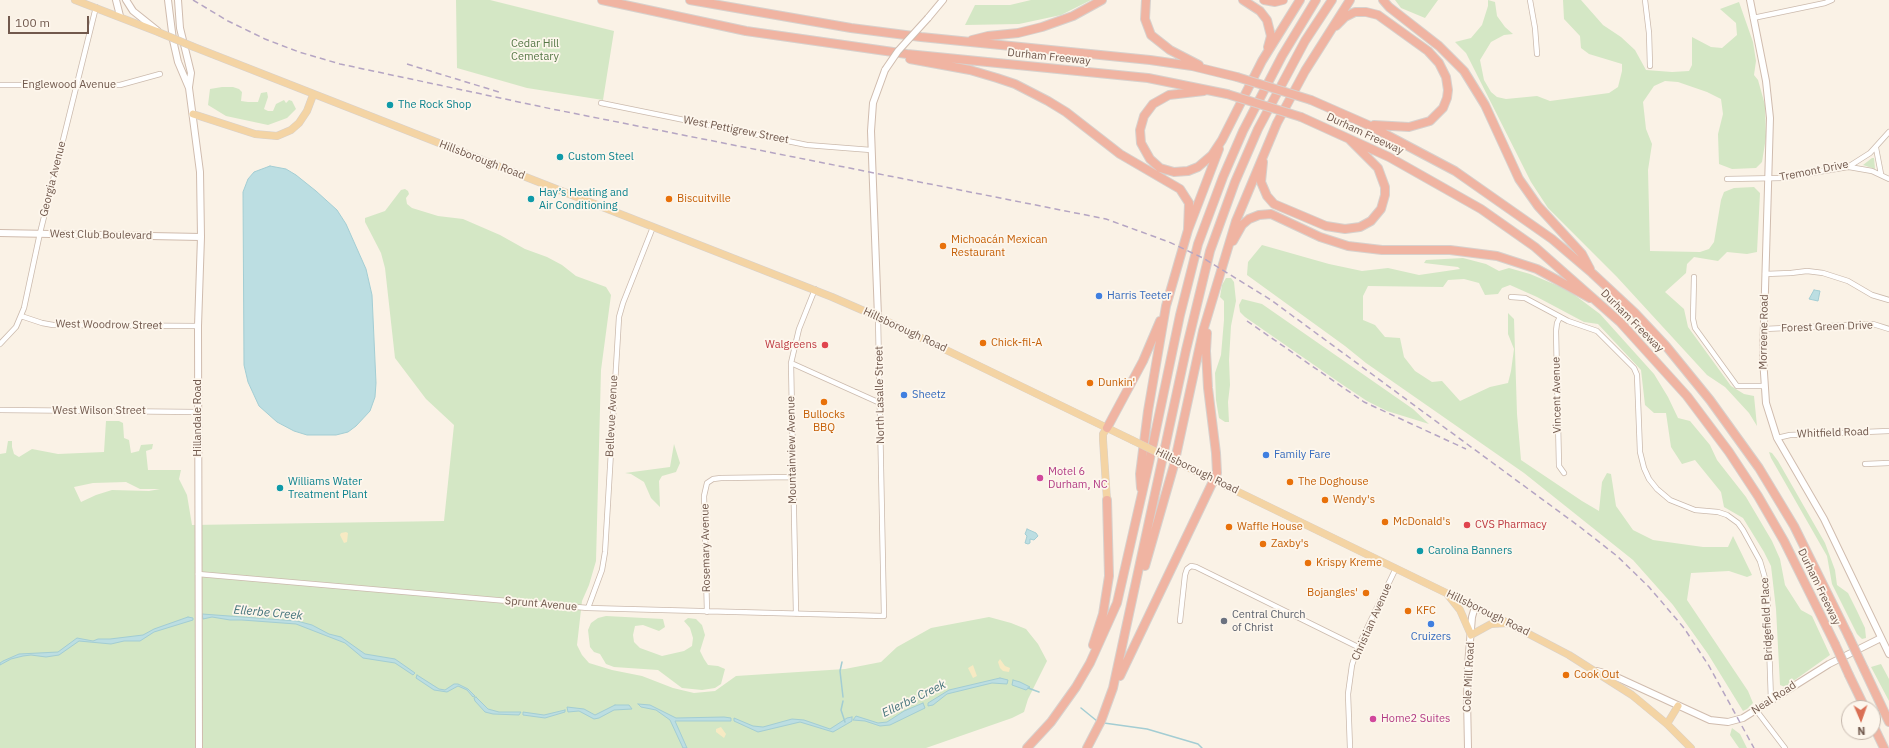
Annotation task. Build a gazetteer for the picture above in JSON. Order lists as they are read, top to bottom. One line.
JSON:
{"streets":{"highway":["Durham Freeway"],"main road":["Hillsborough Road"],"street":["Englewood Avenue","West Pettigrew Street","Tremont Drive","Georgia Avenue","West Club Boulevard","West Woodrow Street","Forest Green Drive","Morreene Road","North Lasalle Street","Vincent Avenue","West Wilson Street","Bellevue Avenue","Hillandale Road","Whitfield Road","Mountainview Avenue","Rosemary Avenue","Sprunt Avenue","Bridgefield Place","Christian Avenue","Cole Mill Road","Neal Road"]},"crossings":[["Englewood Avenue","Georgia Avenue"],["West Pettigrew Street","North Lasalle Street"],["Hillsborough Road","Georgia Avenue"],["Hillsborough Road","North Lasalle Street"],["Hillsborough Road","Bellevue Avenue"],["Hillsborough Road","Mountainview Avenue"],["Hillsborough Road","Christian Avenue"],["Hillsborough Road","Cole Mill Road"],["Hillsborough Road","Neal Road"],["Tremont Drive","Morreene Road"],["Georgia Avenue","West Club Boulevard"],["Georgia Avenue","West Woodrow Street"],["West Club Boulevard","Hillandale Road"],["West Woodrow Street","Hillandale Road"],["Forest Green Drive","Morreene Road"],["Morreene Road","Whitfield Road"],["Morreene Road","Neal Road"],["North Lasalle Street","Sprunt Avenue"],["Vincent Avenue","Bridgefield Place"],["West Wilson Street","Hillandale Road"],["Bellevue Avenue","Sprunt Avenue"],["Hillandale Road","Sprunt Avenue"],["Mountainview Avenue","Rosemary Avenue"],["Mountainview Avenue","Sprunt Avenue"],["Rosemary Avenue","Sprunt Avenue"],["Bridgefield Place","Neal Road"]],"water":["Ellerbe Creek"],"parks":["Cedar Hill Cemetary"],"places":["The Rock Shop","Custom Steel","Hay’s Heating and Air Conditioning","Biscuitville","Michoacán Mexican Restaurant","Harris Teeter","Chick-fil-A","Walgreens","Dunkin'","Sheetz","Bullocks BBQ","Family Fare","Motel 6 Durham, NC","The Doghouse","Williams Water Treatment Plant","Wendy's","McDonald's","CVS Pharmacy","Waffle House","Zaxby's","Carolina Banners","Krispy Kreme","Bojangles'","KFC","Central Church of Christ","Cruizers","Cook Out","Home2 Suites"],"scale_bar":"100 m","north":"bottom"}
